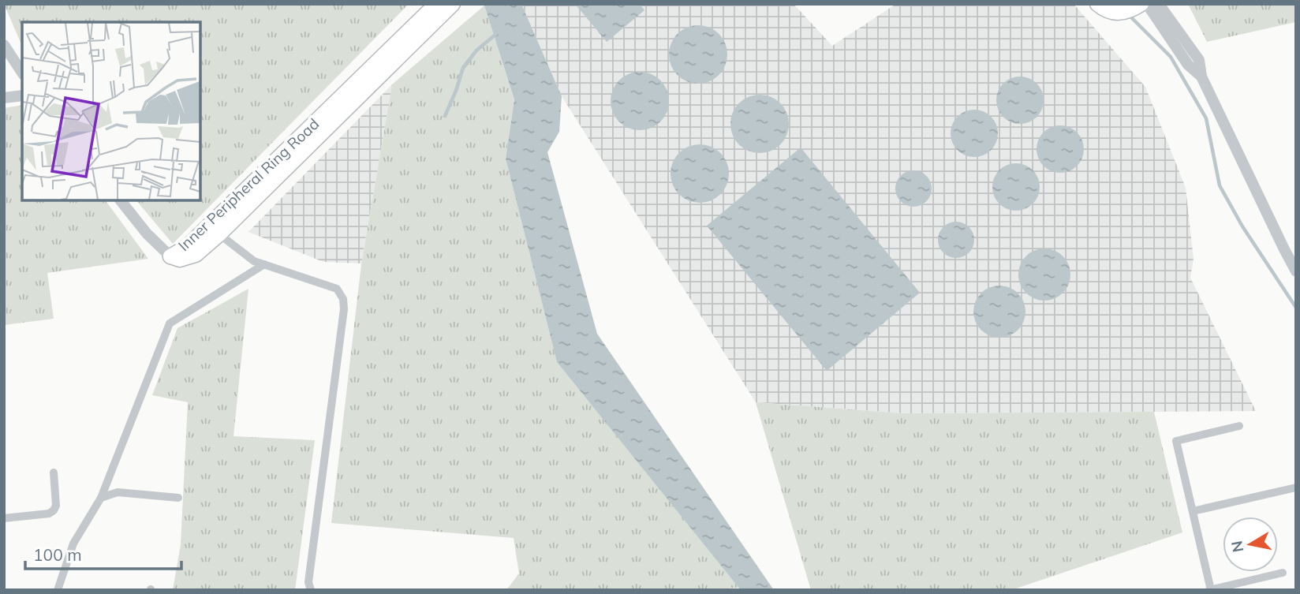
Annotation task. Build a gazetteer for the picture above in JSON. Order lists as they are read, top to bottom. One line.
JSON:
{"streets":{"main road":["Inner Peripheral Ring Road"]},"scale_bar":"100 m","north":"left"}
